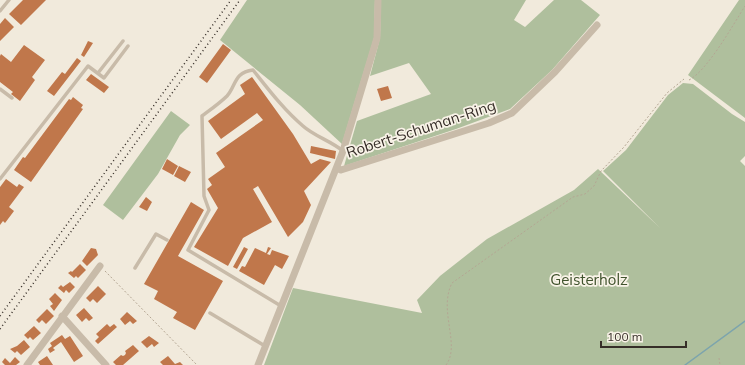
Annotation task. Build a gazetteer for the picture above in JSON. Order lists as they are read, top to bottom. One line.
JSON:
{"streets":{"street":["Robert-Schuman-Ring"]},"parks":["Geisterholz"],"scale_bar":"100 m"}
